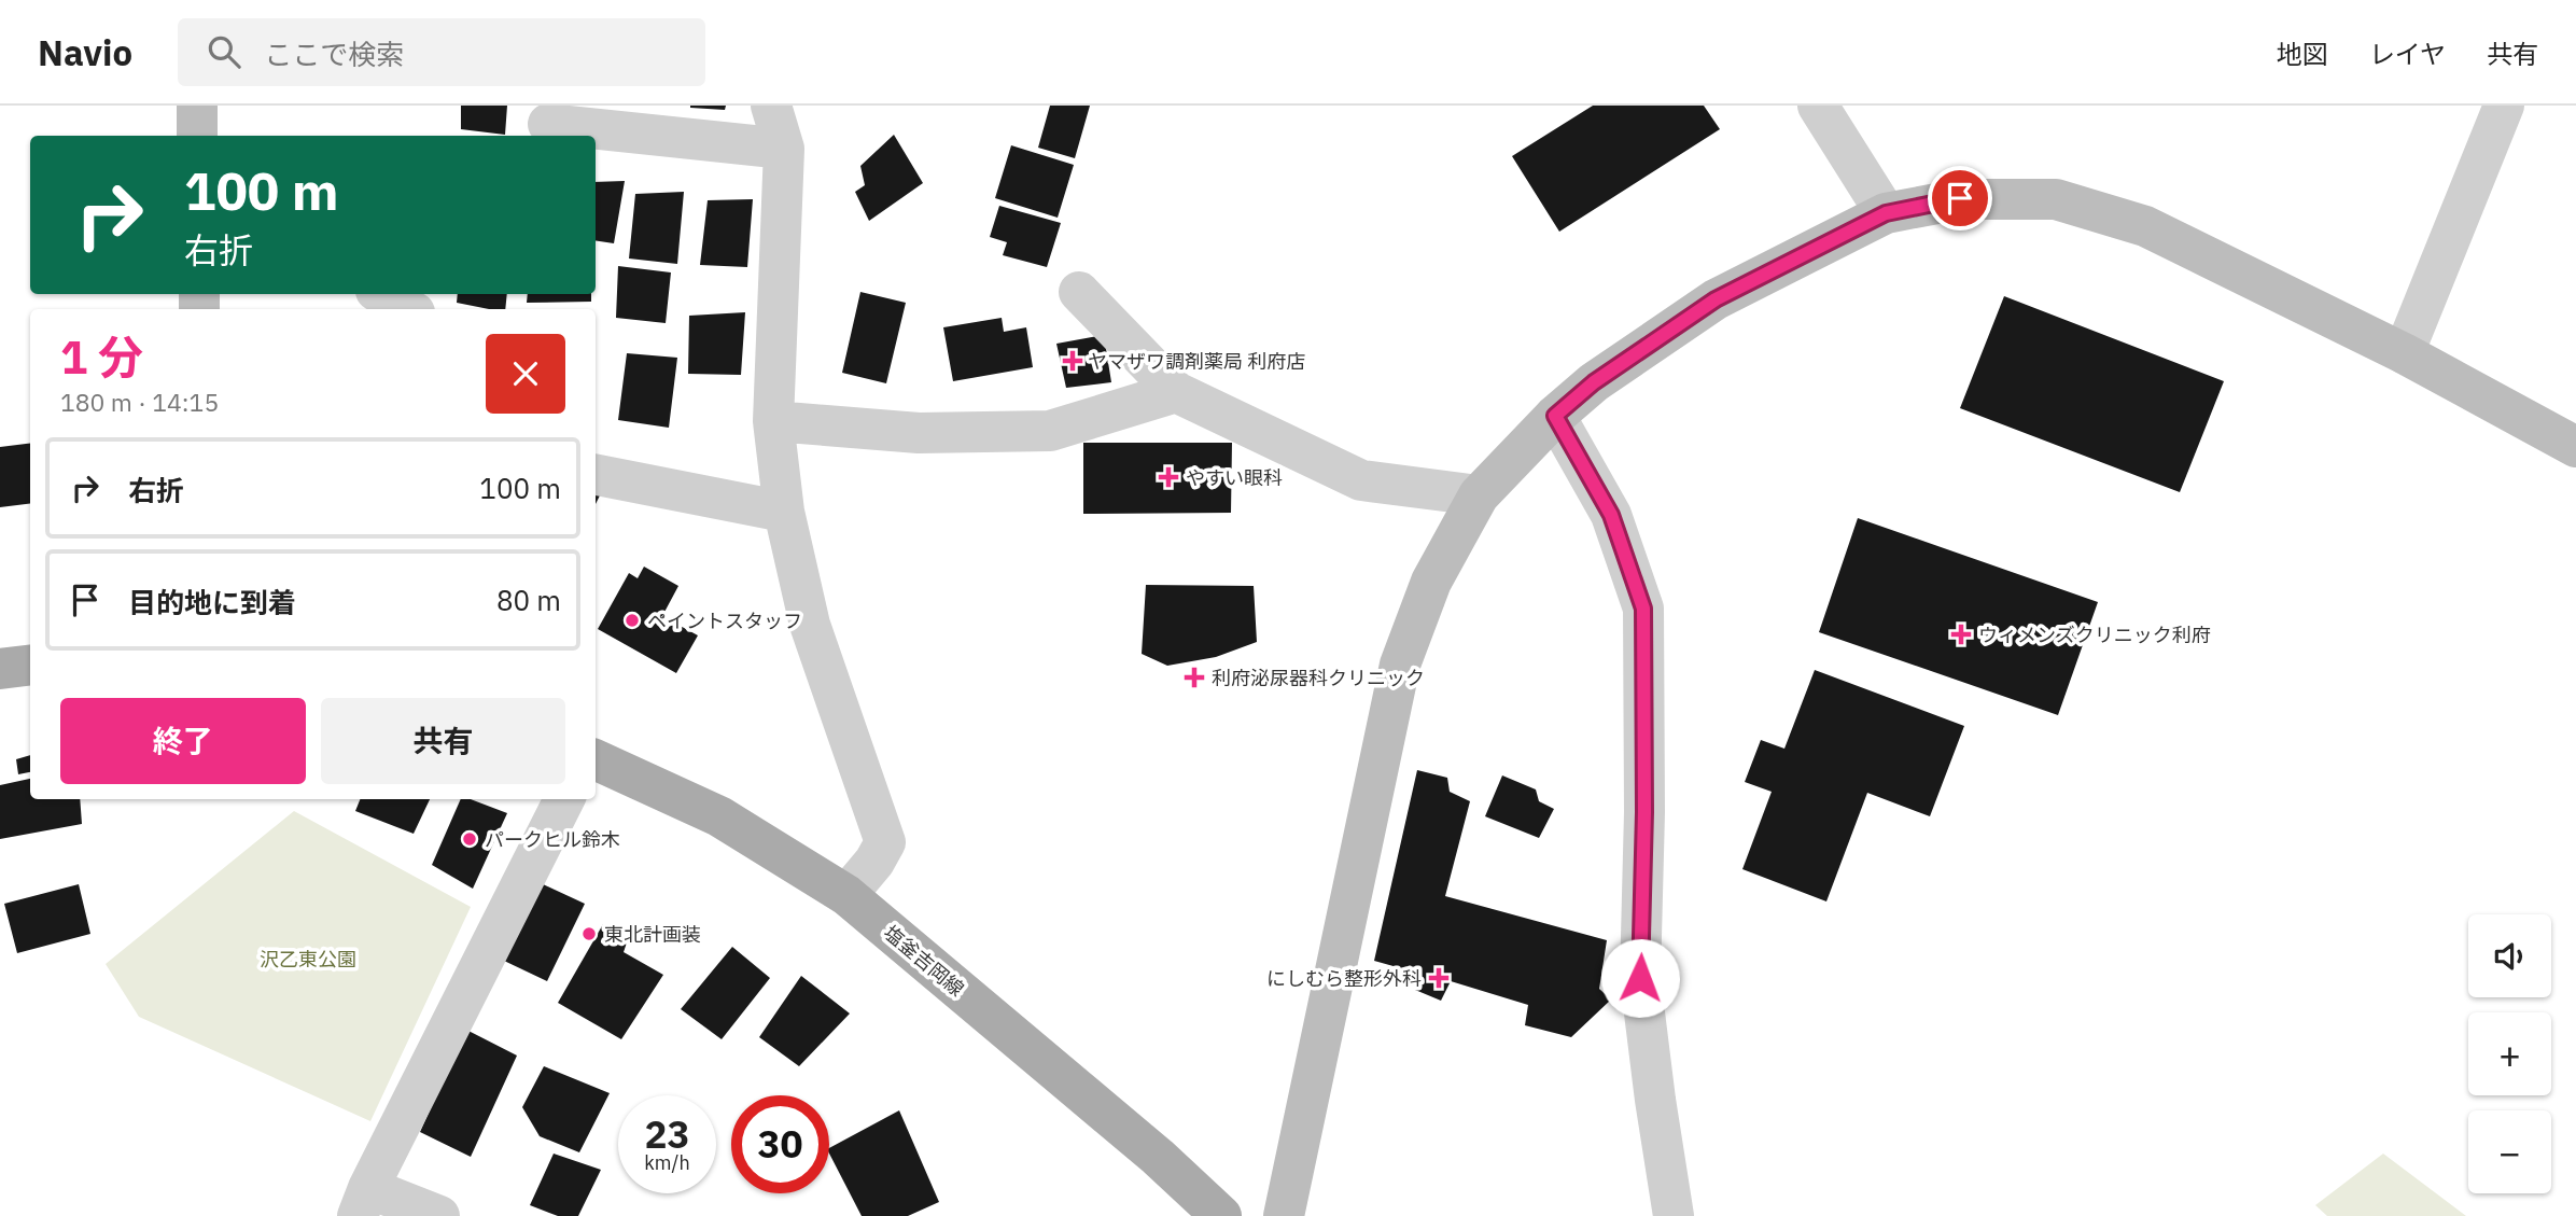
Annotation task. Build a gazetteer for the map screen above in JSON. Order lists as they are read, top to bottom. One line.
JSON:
{"streets":{"main road":["塩釜吉岡線"]},"parks":["沢乙東公園"],"places":{"health":["ヤマザワ調剤薬局 利府店","やすい眼科","ウィメンズクリニック利府","利府泌尿器科クリニック","にしむら整形外科"],"other":["ペイントスタッフ","パークヒル鈴木","東北計画装"]},"page":{"header":"Navio","search":"ここで検索","nav":["地図","レイヤ","共有"],"turn":["100 m","右折"],"heading":["1 分","180 m · 14:15"],"list":[{"name":"右折","value":"100 m"},{"name":"目的地に到着","value":"80 m"}],"buttons":["終了","共有"],"map_buttons":["+","−"],"speed":"23 km/h","limit":"30"}}
